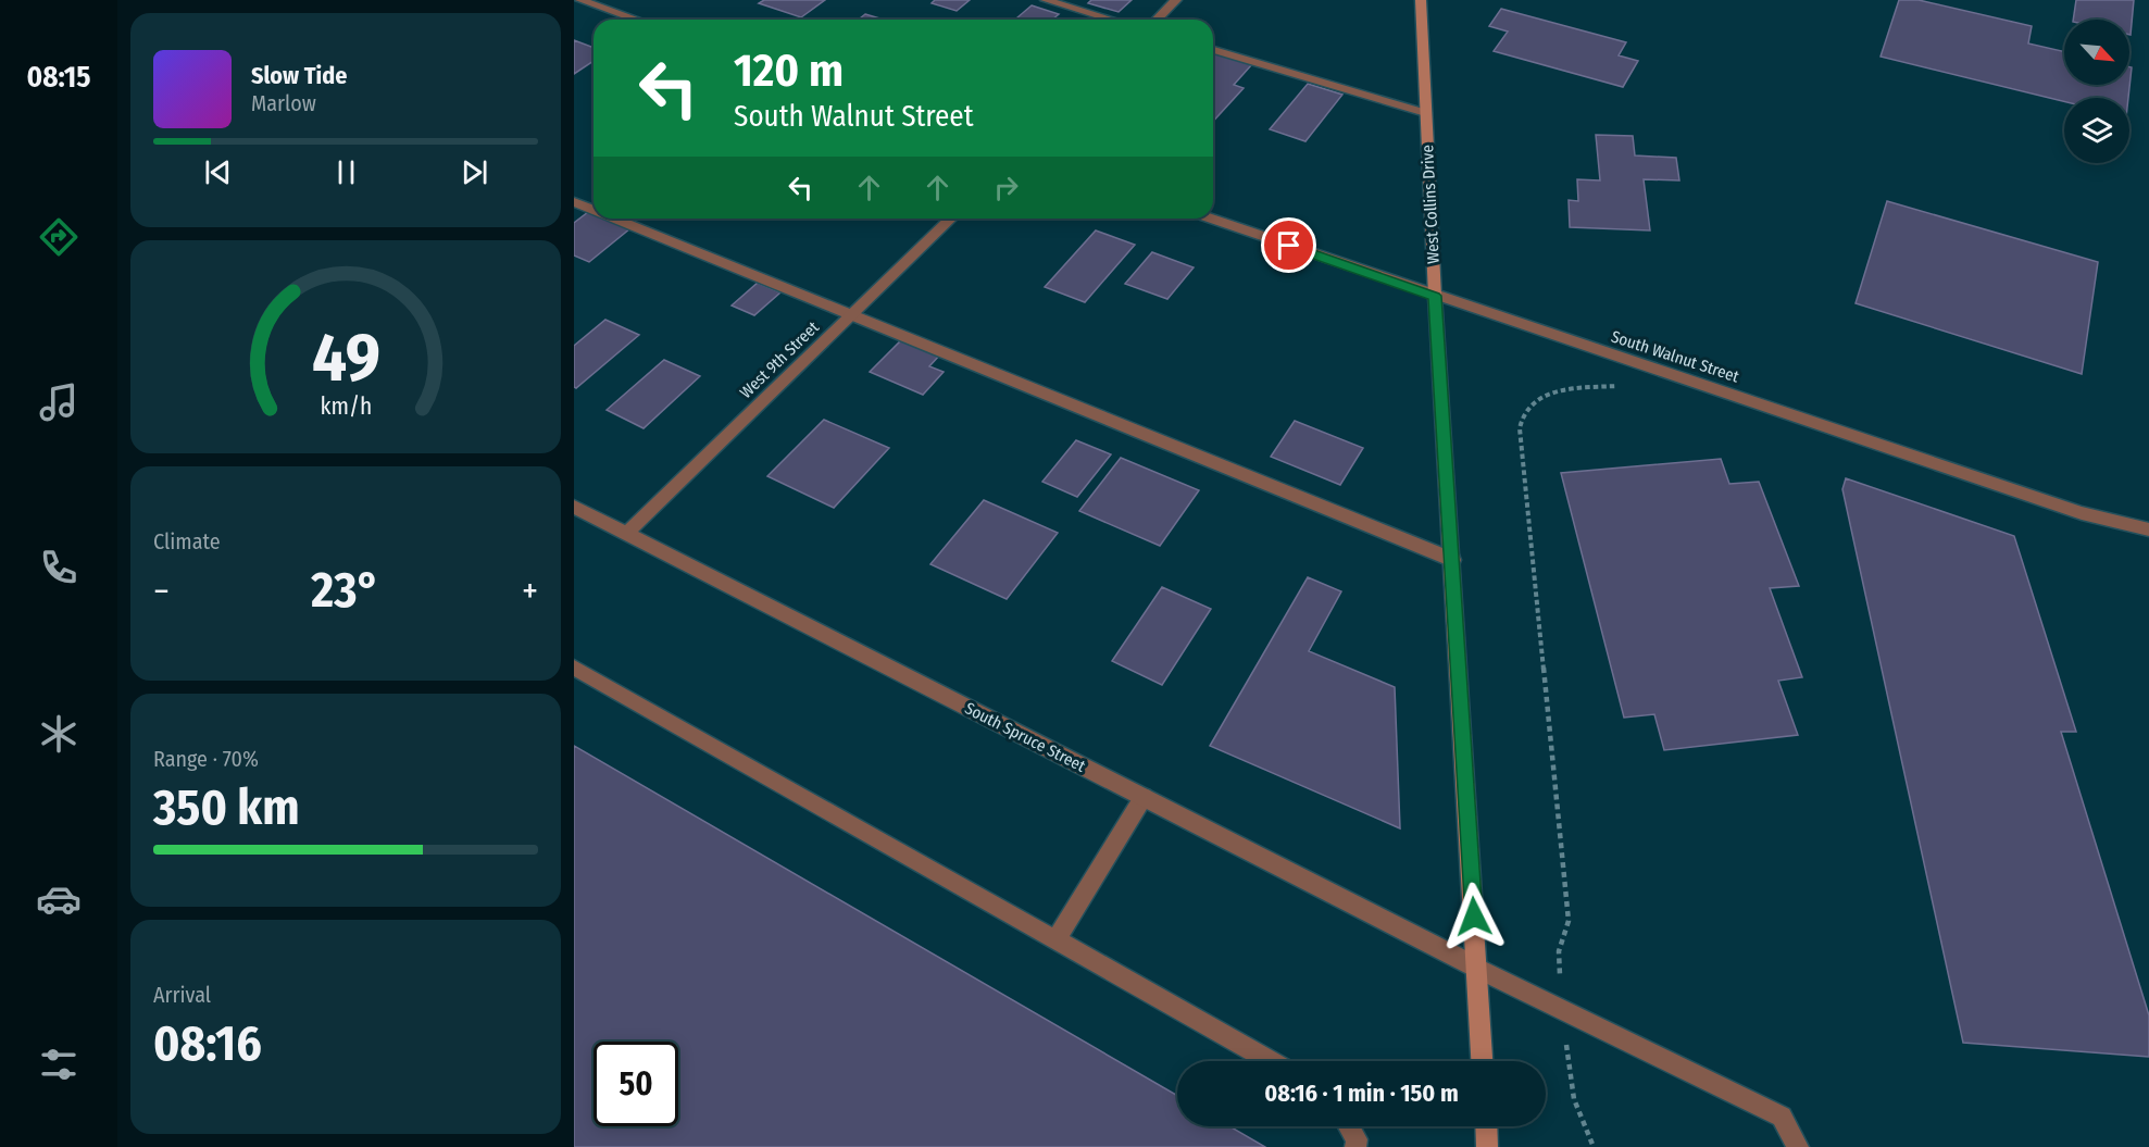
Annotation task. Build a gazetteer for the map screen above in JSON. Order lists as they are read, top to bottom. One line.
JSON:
{"streets":{"main road":["West Collins Drive"],"street":["South Walnut Street","West 9th Street","South Spruce Street"]},"crossings":[["West Collins Drive","South Walnut Street"],["West Collins Drive","South Spruce Street"],["West 9th Street","South Spruce Street"]],"north":"bottom right","page":{"tabs":"08:15","turn":["120 m","South Walnut Street"],"song":["Slow Tide","Marlow"],"tile":["Climate",["Range · 70%","350 km"],["Arrival","08:16"]],"heat":["−","23°","+"],"limit":"50","trip":"08:16 · 1 min · 150 m","gauge":["49","km/h"]}}
